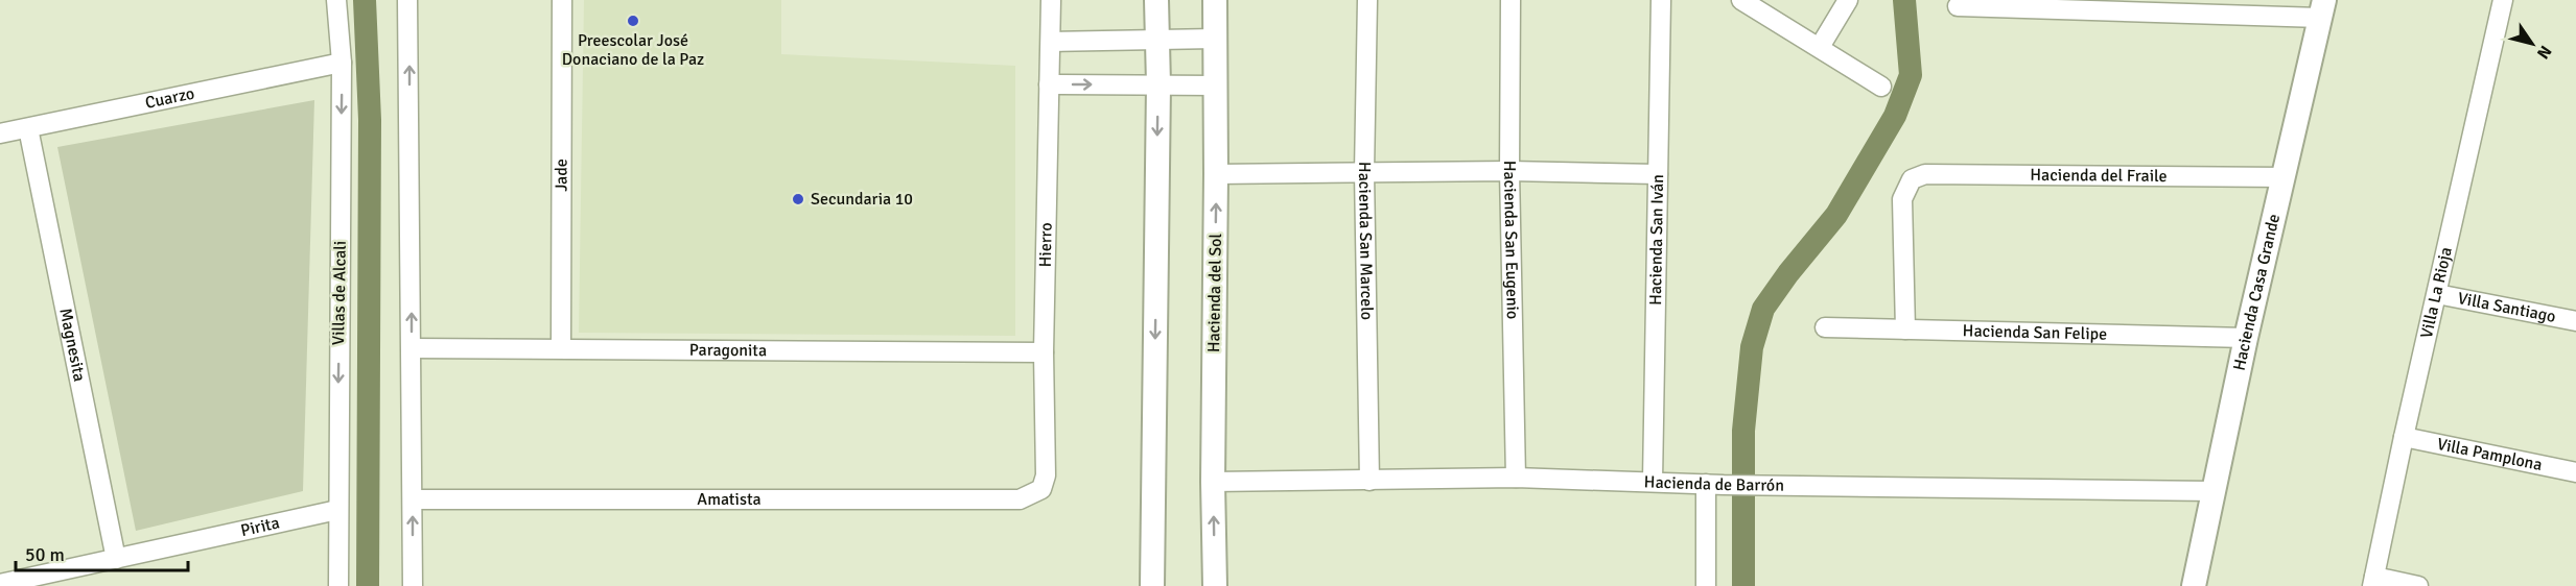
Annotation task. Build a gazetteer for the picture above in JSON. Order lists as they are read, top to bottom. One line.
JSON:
{"streets":{"street":["Cuarzo","Jade","Hacienda del Fraile","Hacienda San Eugenio","Hacienda San Marcelo","Hacienda San Iván","Hierro","Villas de Alcali","Hacienda del Sol","Hacienda Casa Grande","Villa La Rioja","Villa Santiago","Hacienda San Felipe","Magnesita","Paragonita","Villa Pamplona","Hacienda de Barrón","Amatista","Pirita"]},"crossings":[["Cuarzo","Villas de Alcali"],["Cuarzo","Magnesita"],["Jade","Paragonita"],["Hacienda del Fraile","Hacienda Casa Grande"],["Hacienda del Fraile","Hacienda San Felipe"],["Hacienda San Eugenio","Hacienda de Barrón"],["Hacienda San Marcelo","Hacienda de Barrón"],["Hacienda San Iván","Hacienda de Barrón"],["Hierro","Paragonita"],["Hierro","Amatista"],["Villas de Alcali","Pirita"],["Hacienda del Sol","Hacienda de Barrón"],["Hacienda Casa Grande","Hacienda San Felipe"],["Hacienda Casa Grande","Hacienda de Barrón"],["Villa La Rioja","Villa Santiago"],["Villa La Rioja","Villa Pamplona"],["Magnesita","Pirita"]],"places":["Preescolar José Donaciano de la Paz","Secundaria 10"],"scale_bar":"50 m","north":"bottom right"}
